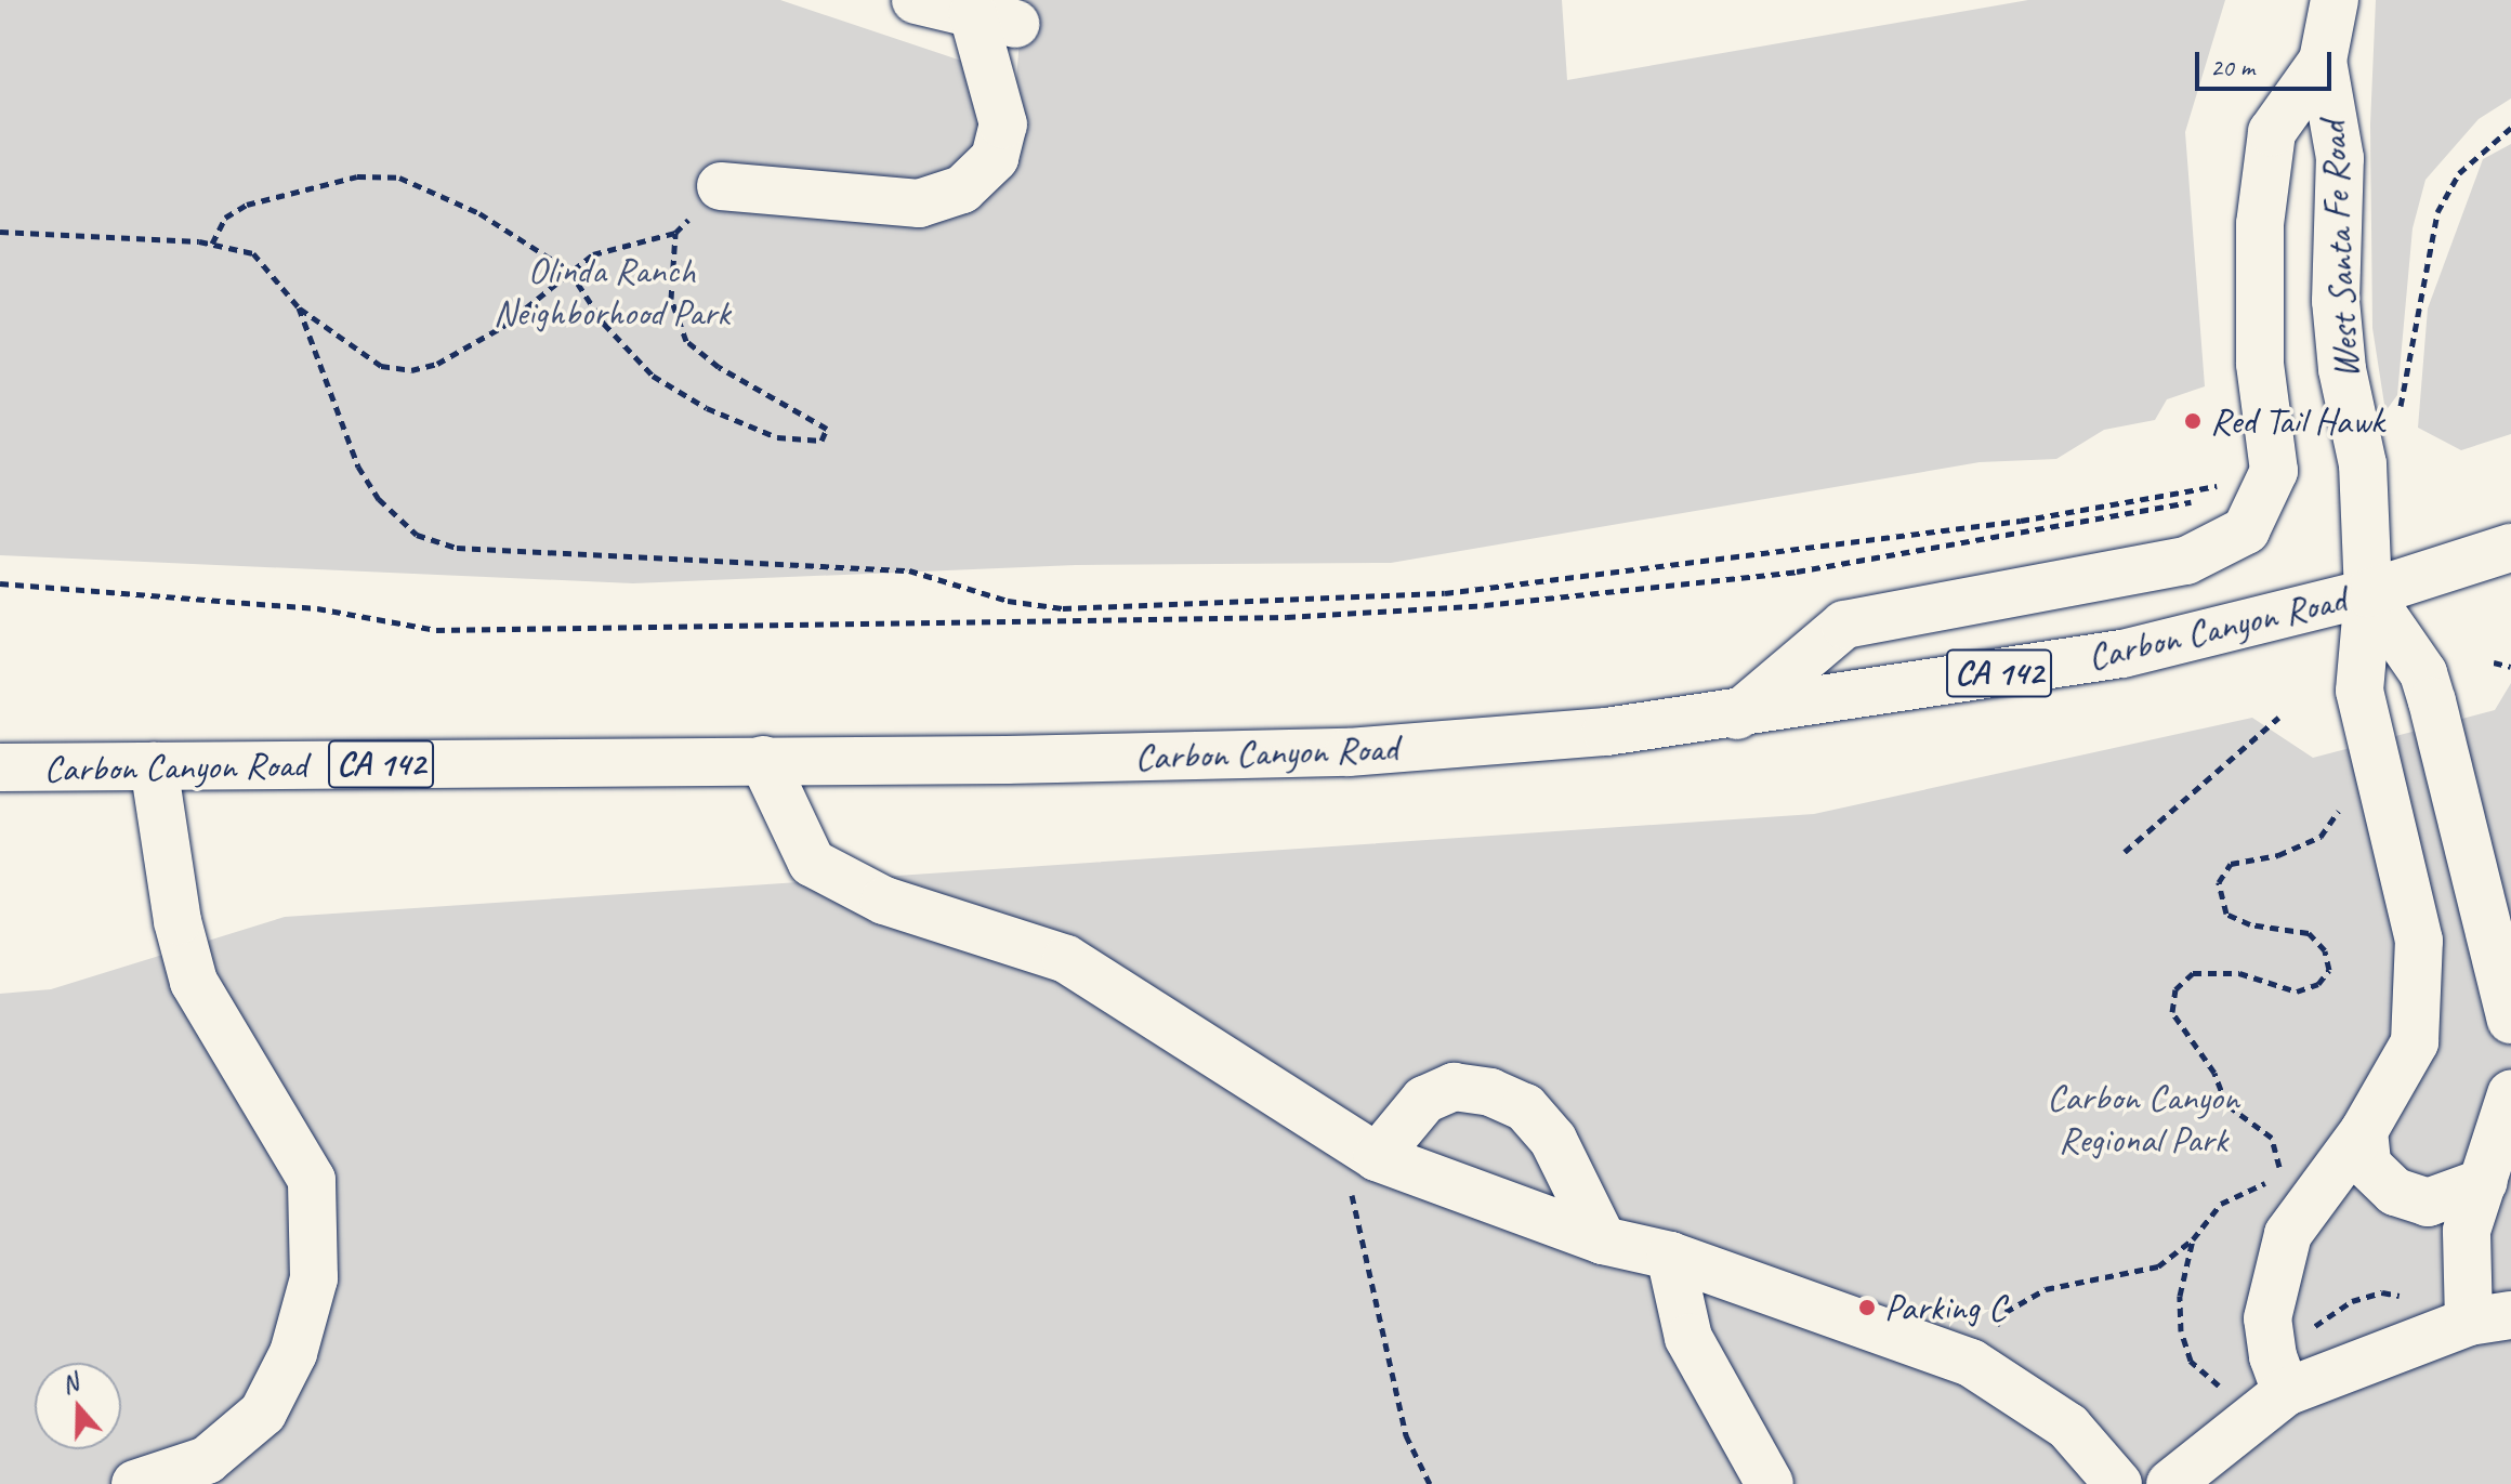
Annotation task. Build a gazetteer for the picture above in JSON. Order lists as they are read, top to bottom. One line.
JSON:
{"streets":{"main road":["West Santa Fe Road","Carbon Canyon Road","CA 142"]},"crossings":[["West Santa Fe Road","Carbon Canyon Road"]],"parks":["Olinda Ranch Neighborhood Park","Carbon Canyon Regional Park"],"places":["Red Tail Hawk","Parking C"],"scale_bar":"20 m","north":"top"}
